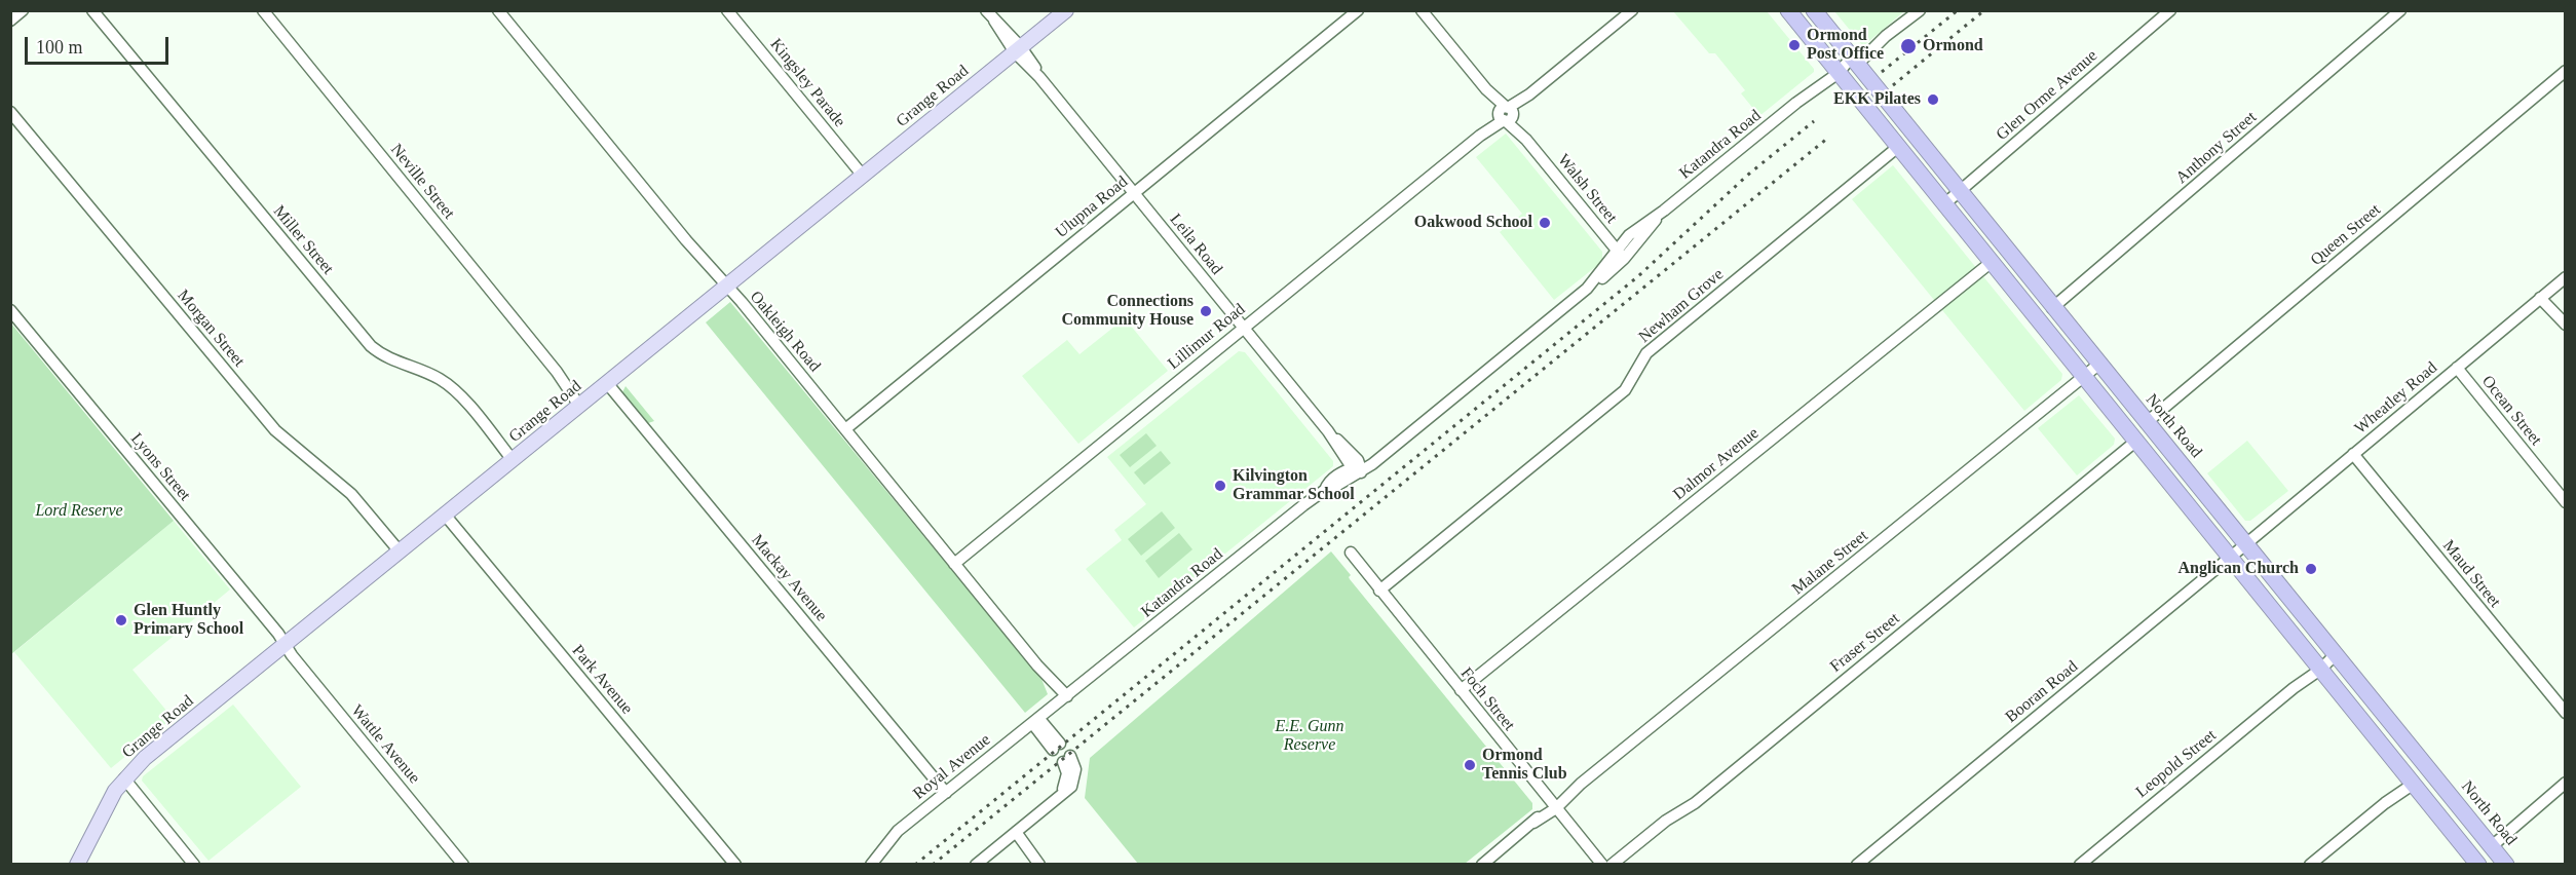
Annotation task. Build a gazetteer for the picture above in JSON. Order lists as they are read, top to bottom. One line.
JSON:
{"streets":{"highway":["North Road"],"main road":["Grange Road"],"street":["Kingsley Parade","Glen Orme Avenue","Katandra Road","Anthony Street","Neville Street","Walsh Street","Ulupna Road","Queen Street","Miller Street","Leila Road","Newham Grove","Morgan Street","Oakleigh Road","Lillimur Road","Wheatley Road","Ocean Street","Dalmor Avenue","Lyons Street","Malane Street","Maud Street","Mackay Avenue","Fraser Street","Park Avenue","Booran Road","Foch Street","Wattle Avenue","Leopold Street","Royal Avenue"]},"crossings":[["Kingsley Parade","Grange Road"],["Glen Orme Avenue","North Road"],["Grange Road","Neville Street"],["Grange Road","Miller Street"],["Grange Road","Leila Road"],["Grange Road","Morgan Street"],["Grange Road","Oakleigh Road"],["Grange Road","Lyons Street"],["Grange Road","Mackay Avenue"],["Grange Road","Park Avenue"],["Grange Road","Wattle Avenue"],["Katandra Road","Walsh Street"],["Katandra Road","Leila Road"],["Katandra Road","Oakleigh Road"],["Katandra Road","North Road"],["Katandra Road","Royal Avenue"],["Anthony Street","North Road"],["Walsh Street","Lillimur Road"],["Ulupna Road","Leila Road"],["Ulupna Road","Oakleigh Road"],["Queen Street","North Road"],["Leila Road","Lillimur Road"],["Newham Grove","Foch Street"],["Oakleigh Road","Lillimur Road"],["Oakleigh Road","Royal Avenue"],["Wheatley Road","Ocean Street"],["Wheatley Road","North Road"],["Wheatley Road","Maud Street"],["Wheatley Road","Booran Road"],["North Road","Malane Street"],["North Road","Booran Road"],["North Road","Leopold Street"],["Dalmor Avenue","Foch Street"],["Lyons Street","Wattle Avenue"],["Malane Street","Foch Street"],["Mackay Avenue","Royal Avenue"]],"parks":["Lord Reserve","E.E. Gunn Reserve"],"places":["Ormond Post Office","Ormond","EKK Pilates","Oakwood School","Connections Community House","Kilvington Grammar School","Anglican Church","Glen Huntly Primary School","Ormond Tennis Club"],"scale_bar":"100 m"}
